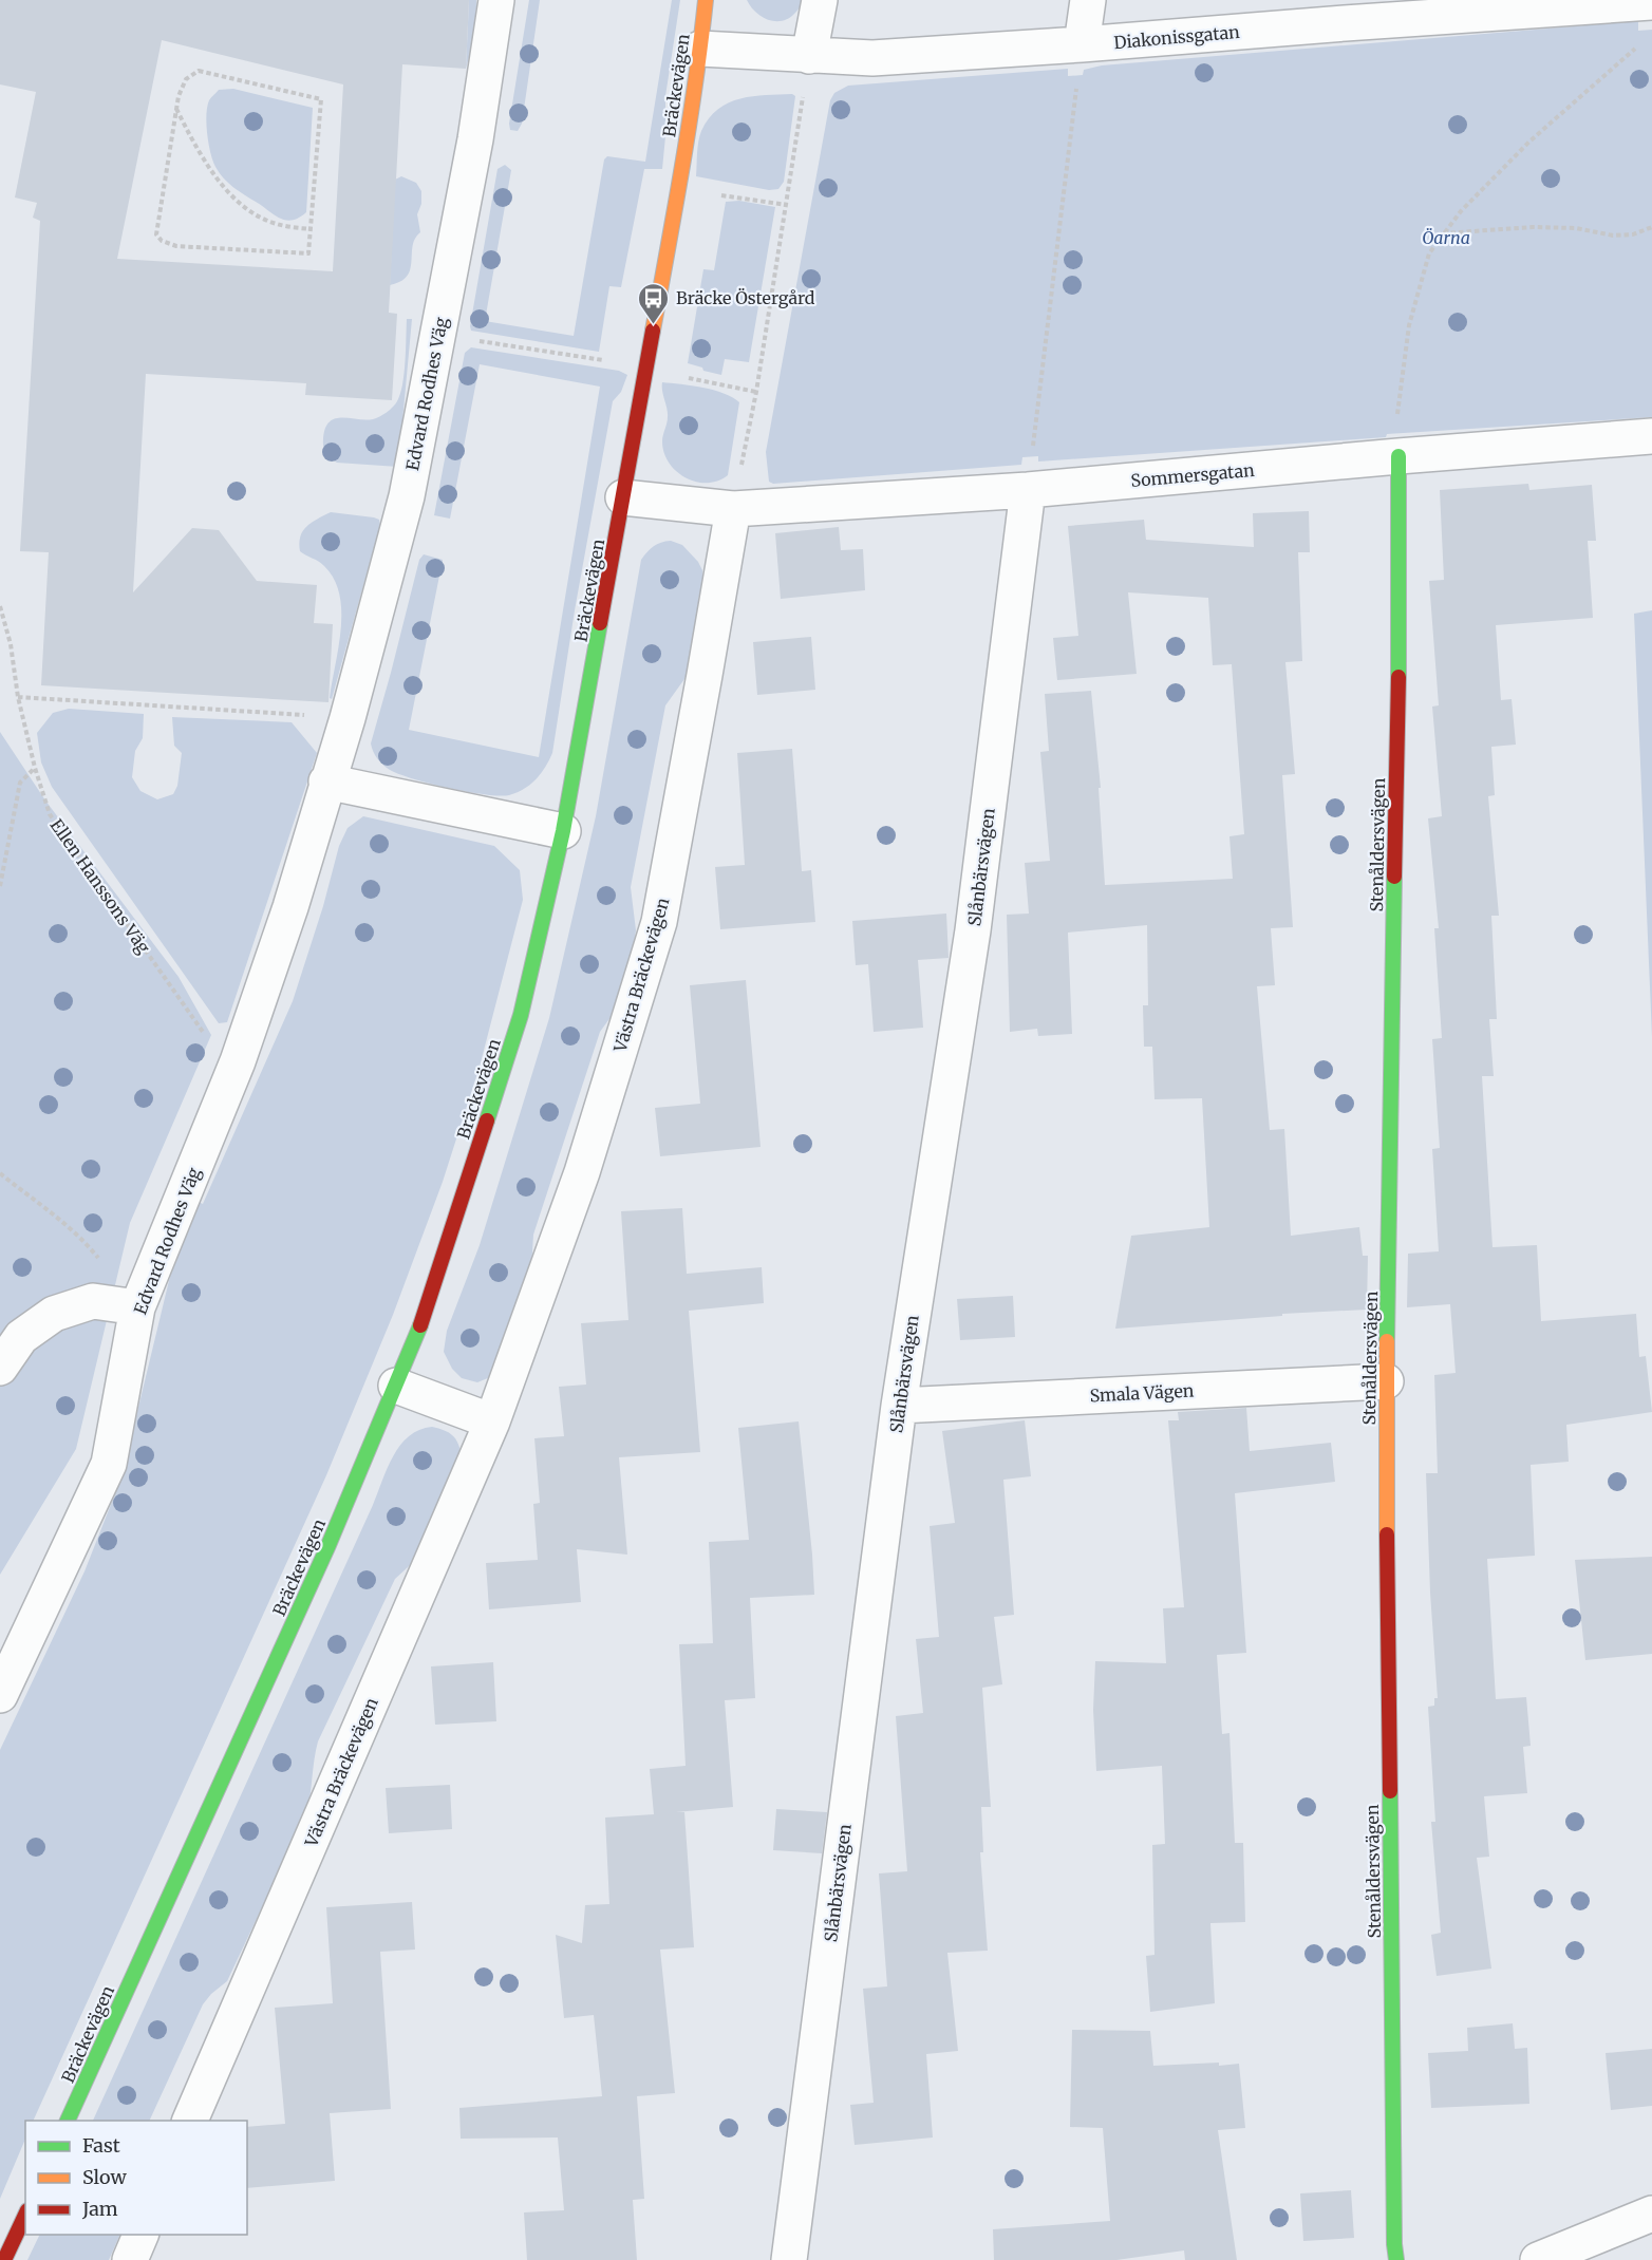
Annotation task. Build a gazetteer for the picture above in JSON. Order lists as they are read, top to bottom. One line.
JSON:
{"streets":{"street":["Diakonissgatan","Bräckevägen","Edvard Rodhes Väg","Sommersgatan","Stenåldersvägen","Slånbärsvägen","Västra Bräckevägen","Smala Vägen"],"path":["Ellen Hanssons Väg"]},"crossings":[["Diakonissgatan","Bräckevägen"],["Edvard Rodhes Väg","Ellen Hanssons Väg"],["Sommersgatan","Stenåldersvägen"],["Sommersgatan","Slånbärsvägen"],["Sommersgatan","Västra Bräckevägen"],["Stenåldersvägen","Smala Vägen"],["Slånbärsvägen","Smala Vägen"]],"parks":["Öarna"],"places":{"bus stop":["Bräcke Östergård"]},"legend":["Fast","Slow","Jam"]}
